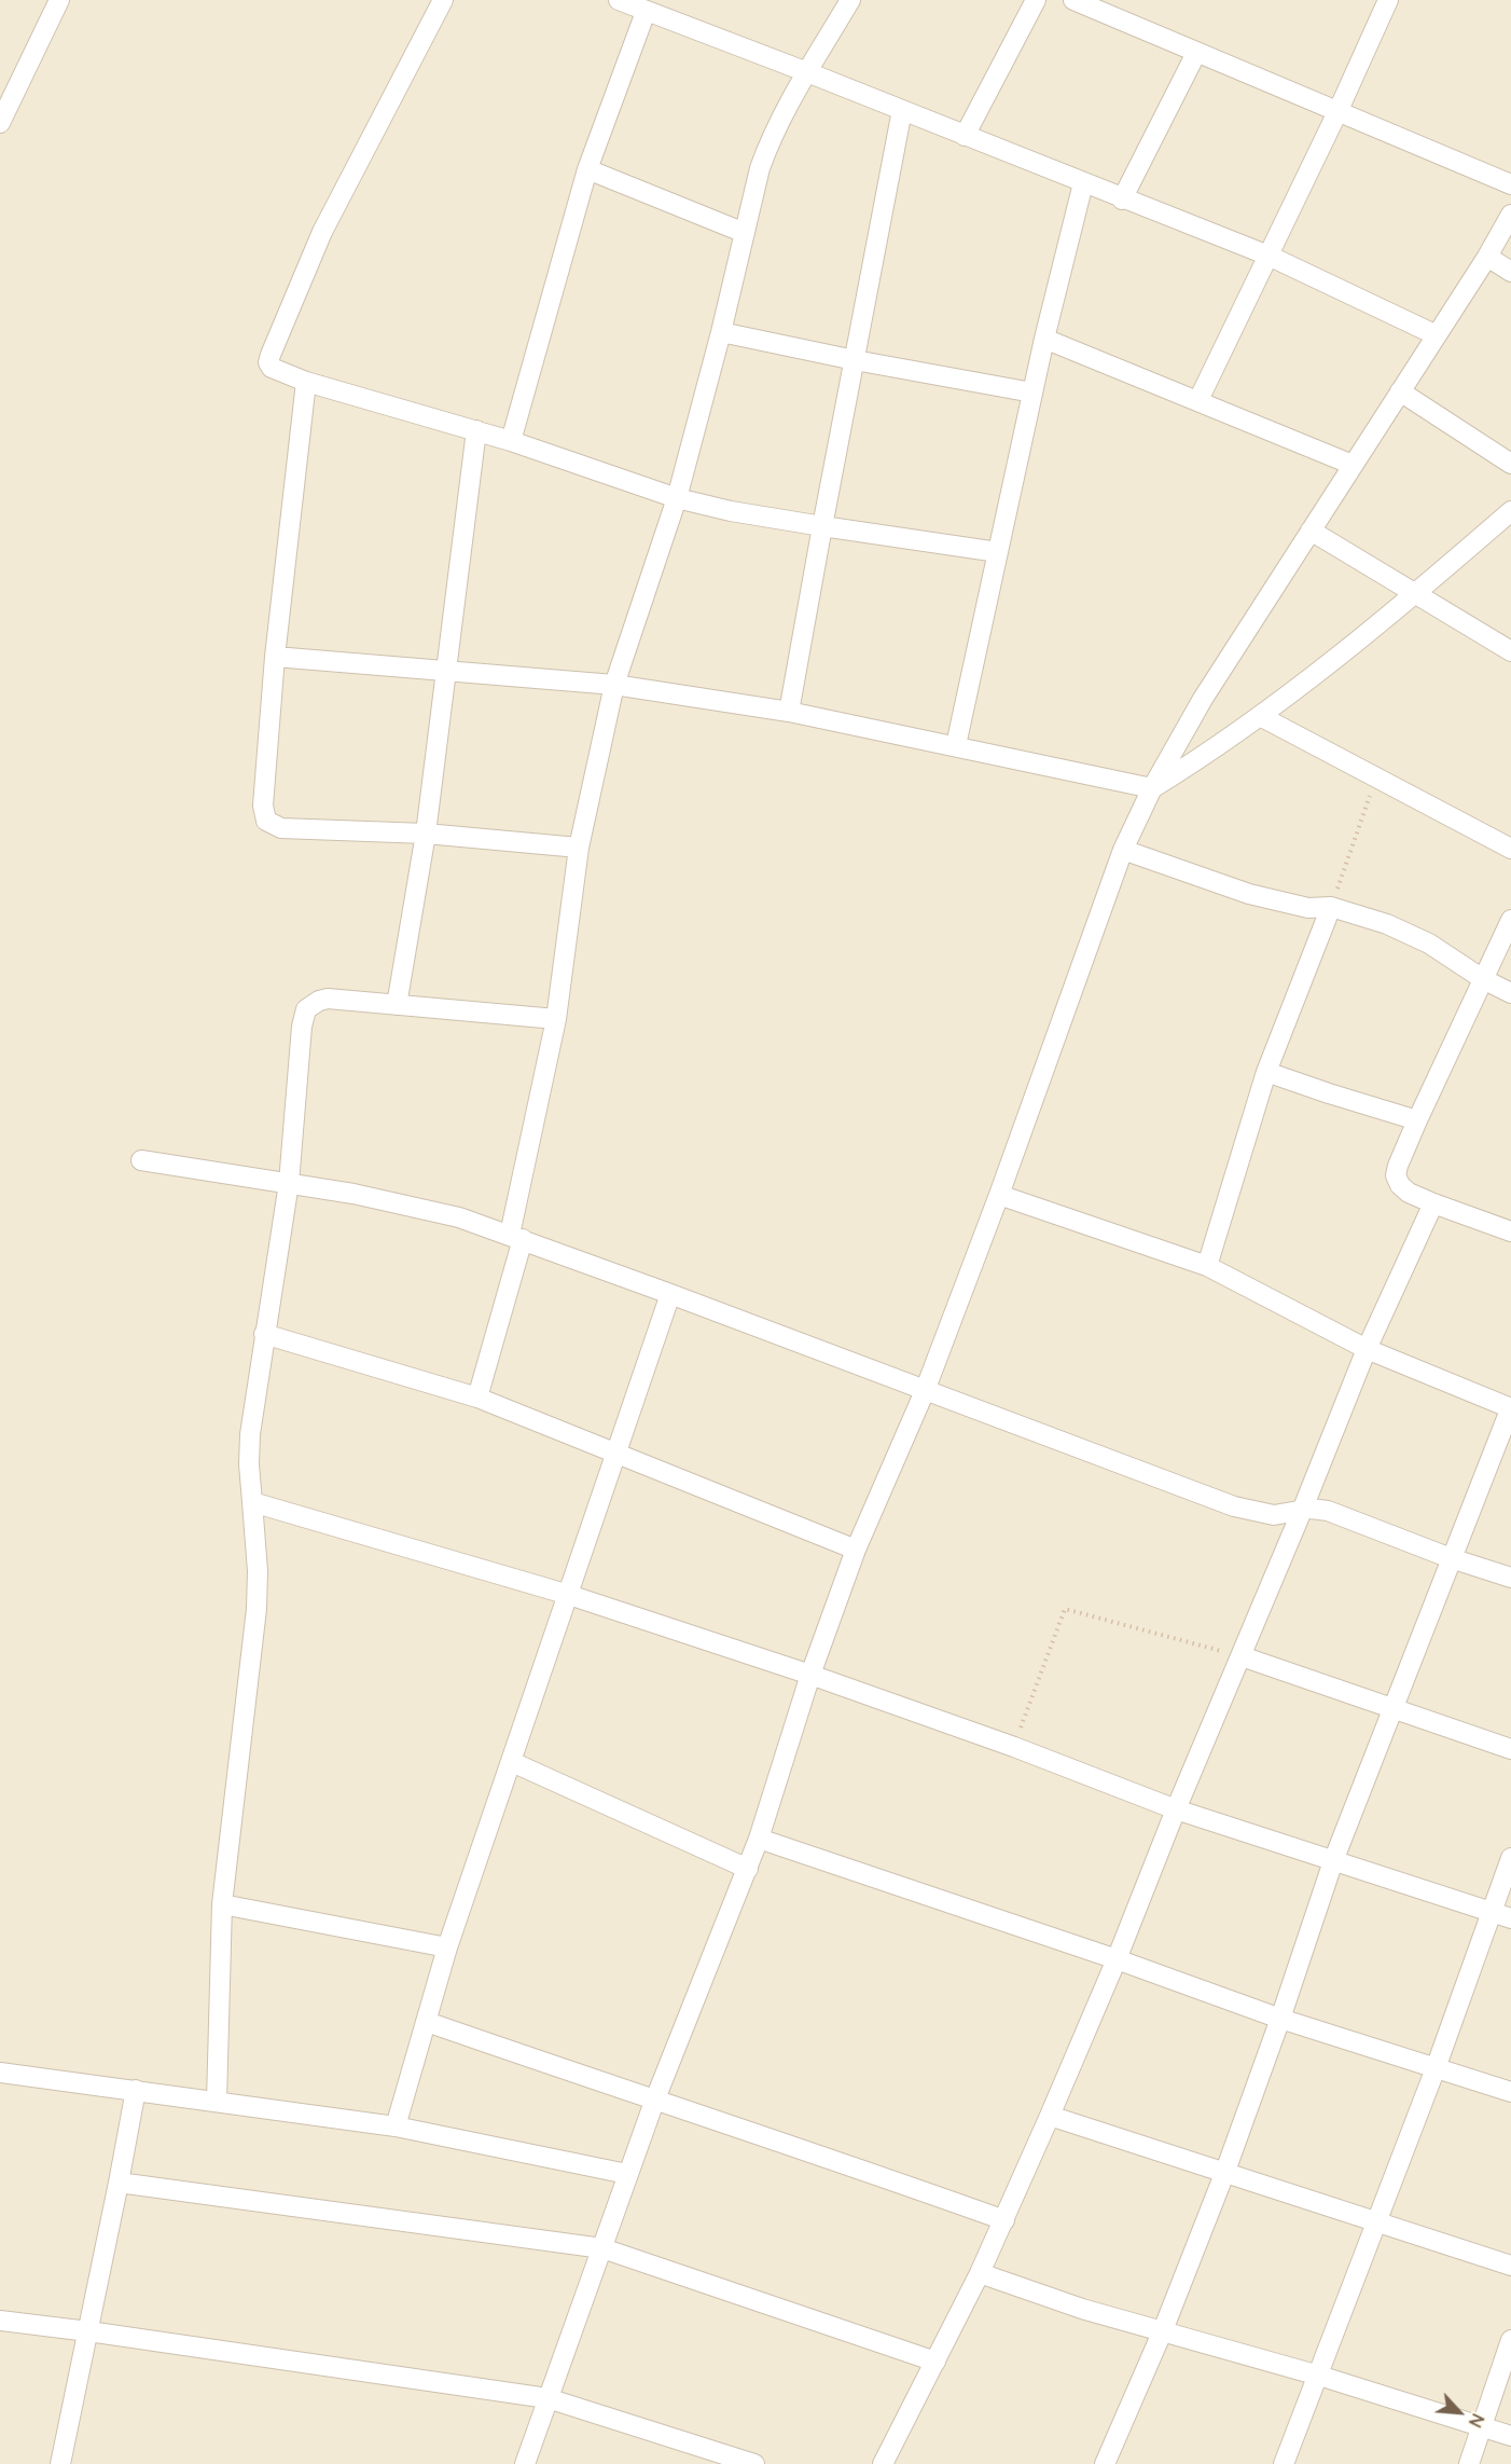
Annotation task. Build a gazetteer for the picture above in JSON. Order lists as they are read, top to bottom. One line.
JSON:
{"north":"bottom right"}
